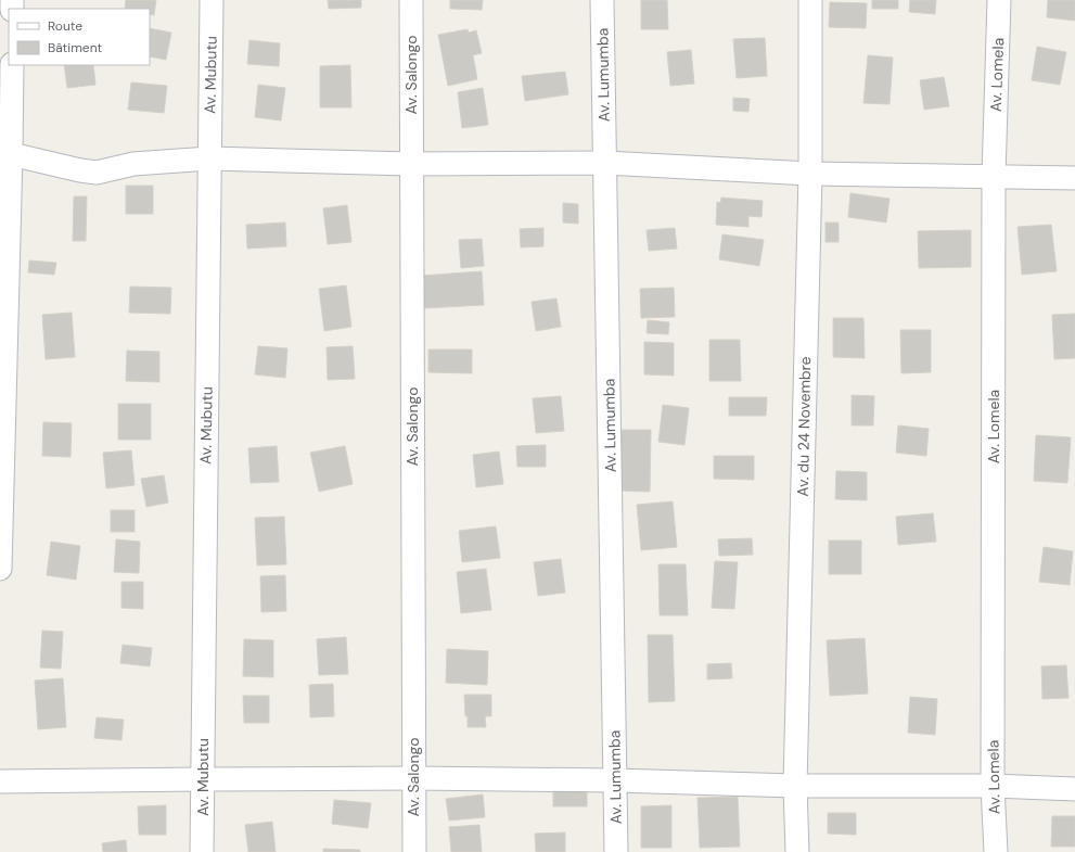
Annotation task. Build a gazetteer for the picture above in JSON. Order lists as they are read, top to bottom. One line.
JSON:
{"streets":{"street":["Av. Mubutu","Av. Salongo","Av. Lumumba","Av. Lomela","Av. du 24 Novembre"]},"legend":["Route","Bâtiment"]}
